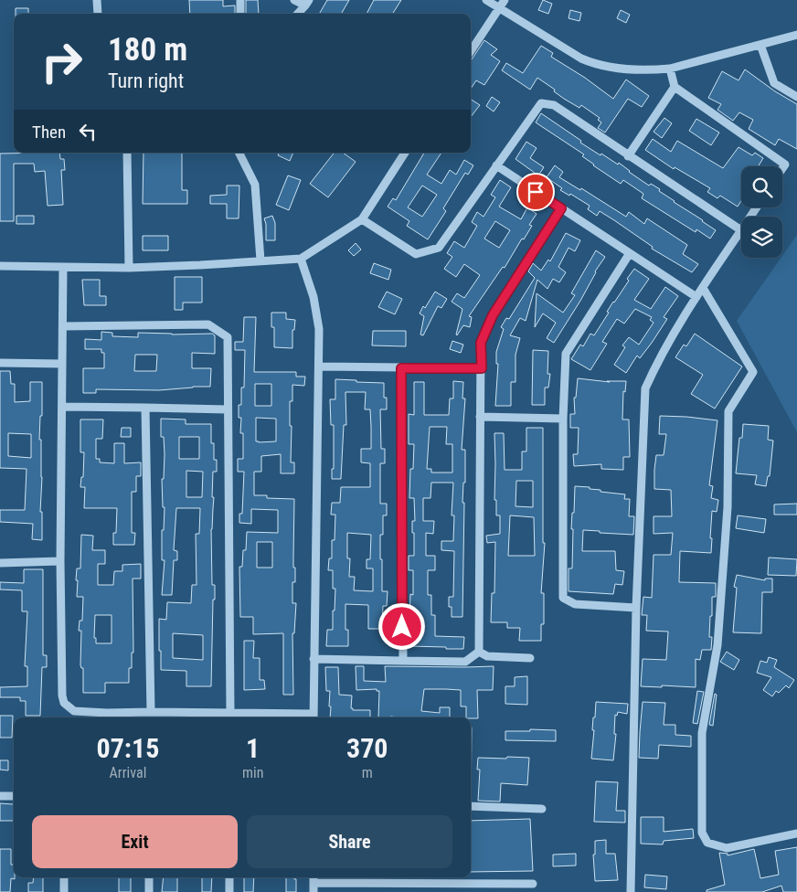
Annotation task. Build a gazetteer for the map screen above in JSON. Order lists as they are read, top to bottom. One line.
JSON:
{"page":{"turn":["180 m","Turn right"],"then":"Then","eta":["07:15","Arrival","1","min","370","m"],"buttons":["Exit","Share"]}}
